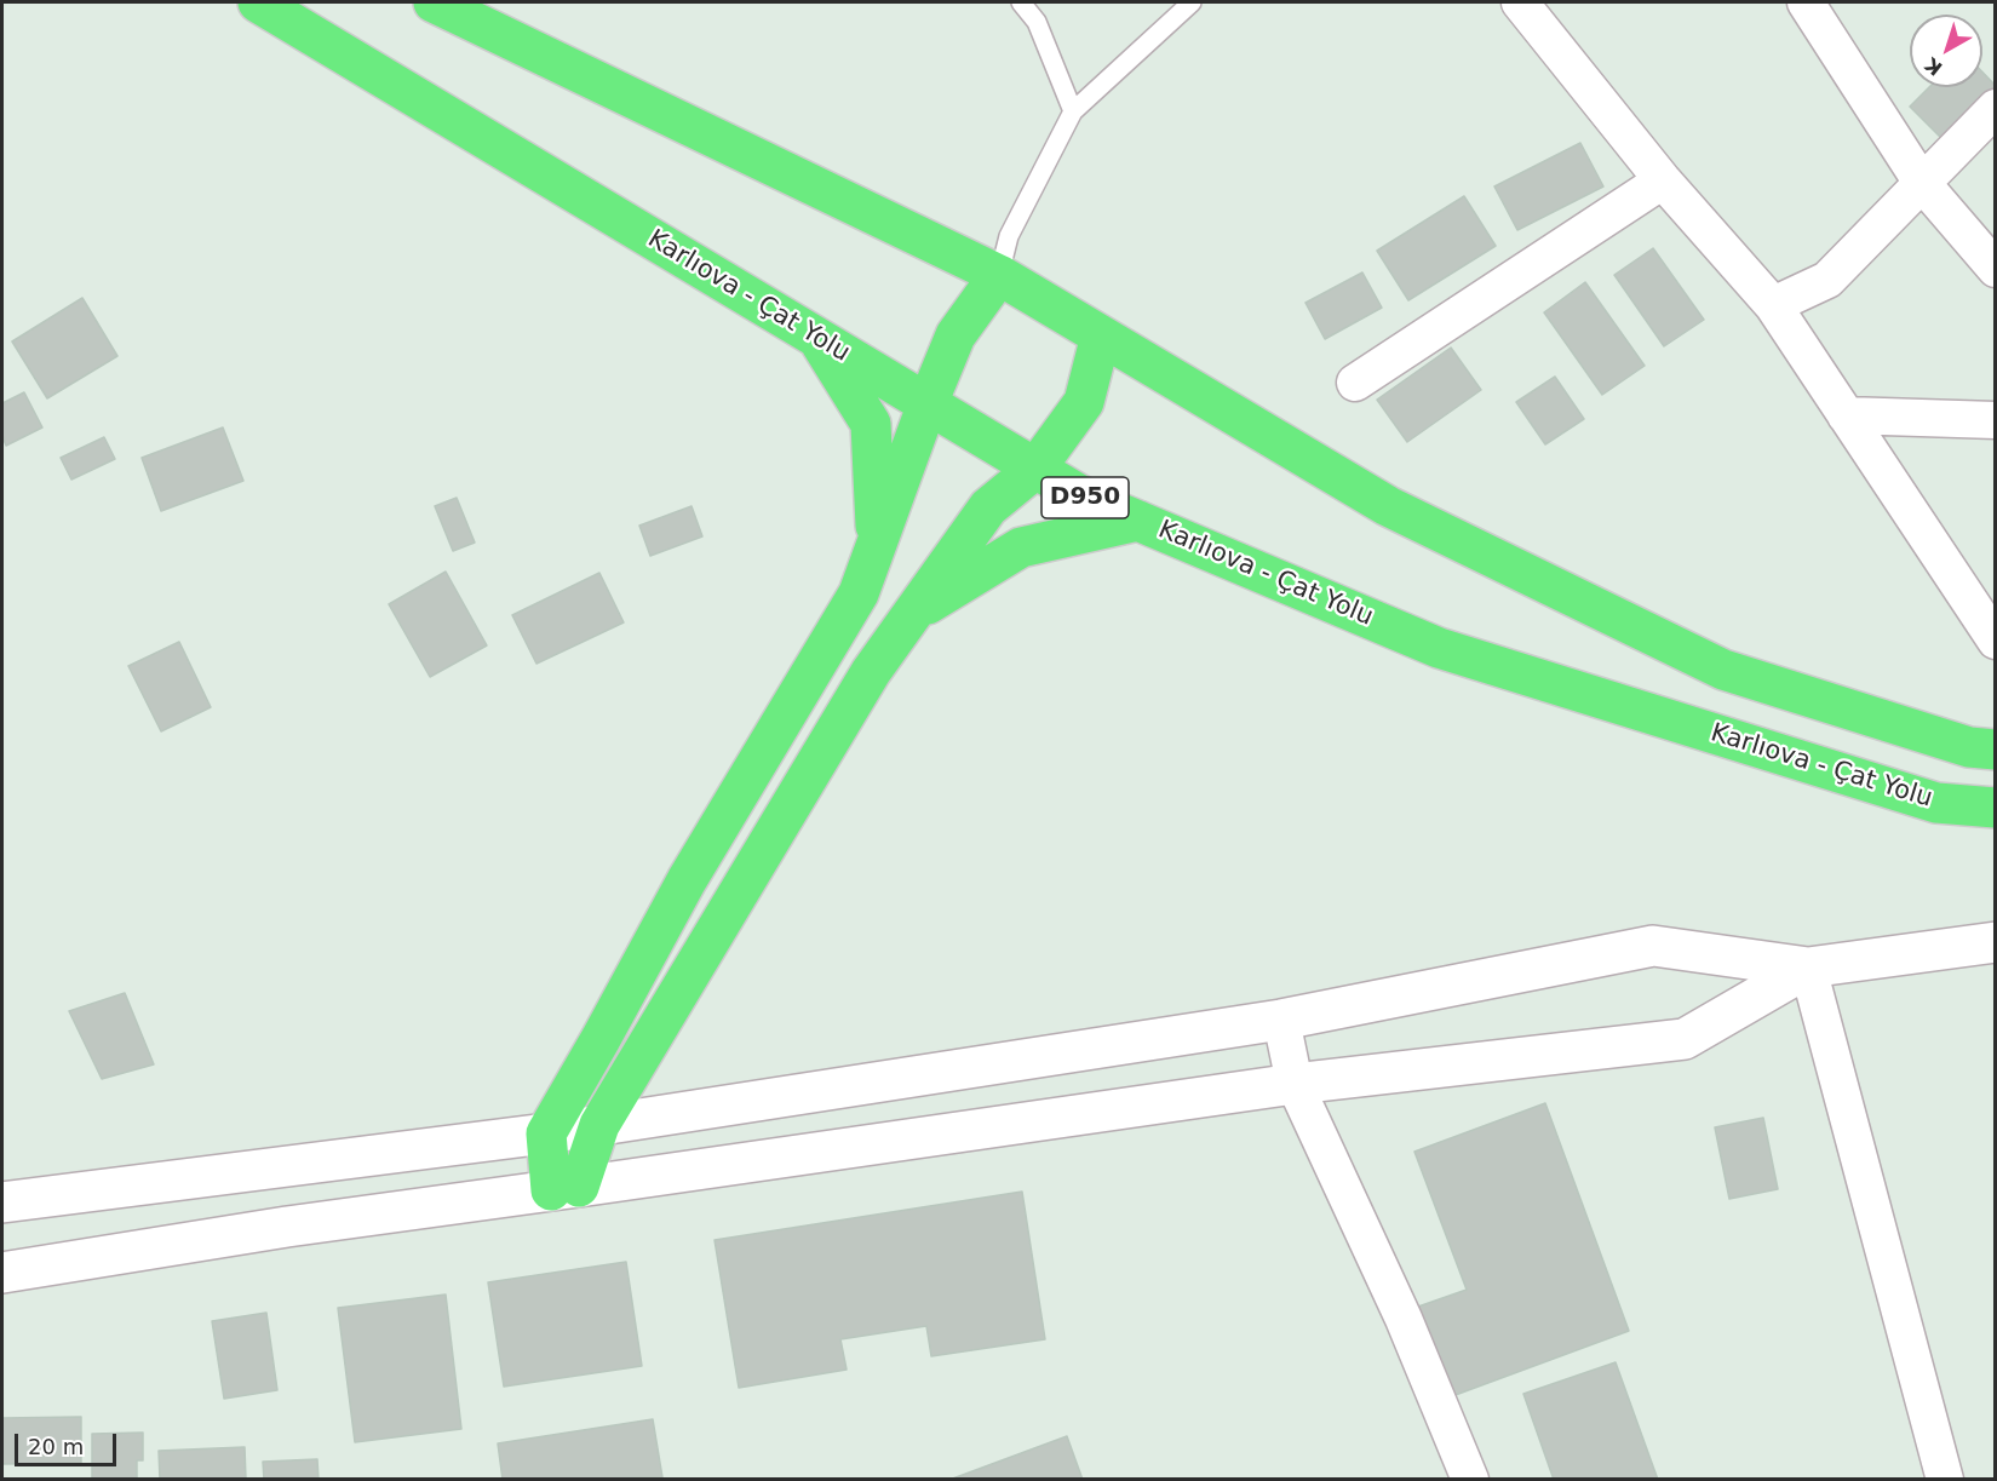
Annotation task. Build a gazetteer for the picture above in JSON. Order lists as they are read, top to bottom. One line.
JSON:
{"streets":{"highway":["Karlıova - Çat Yolu","D950"]},"scale_bar":"20 m","north":"bottom left"}
